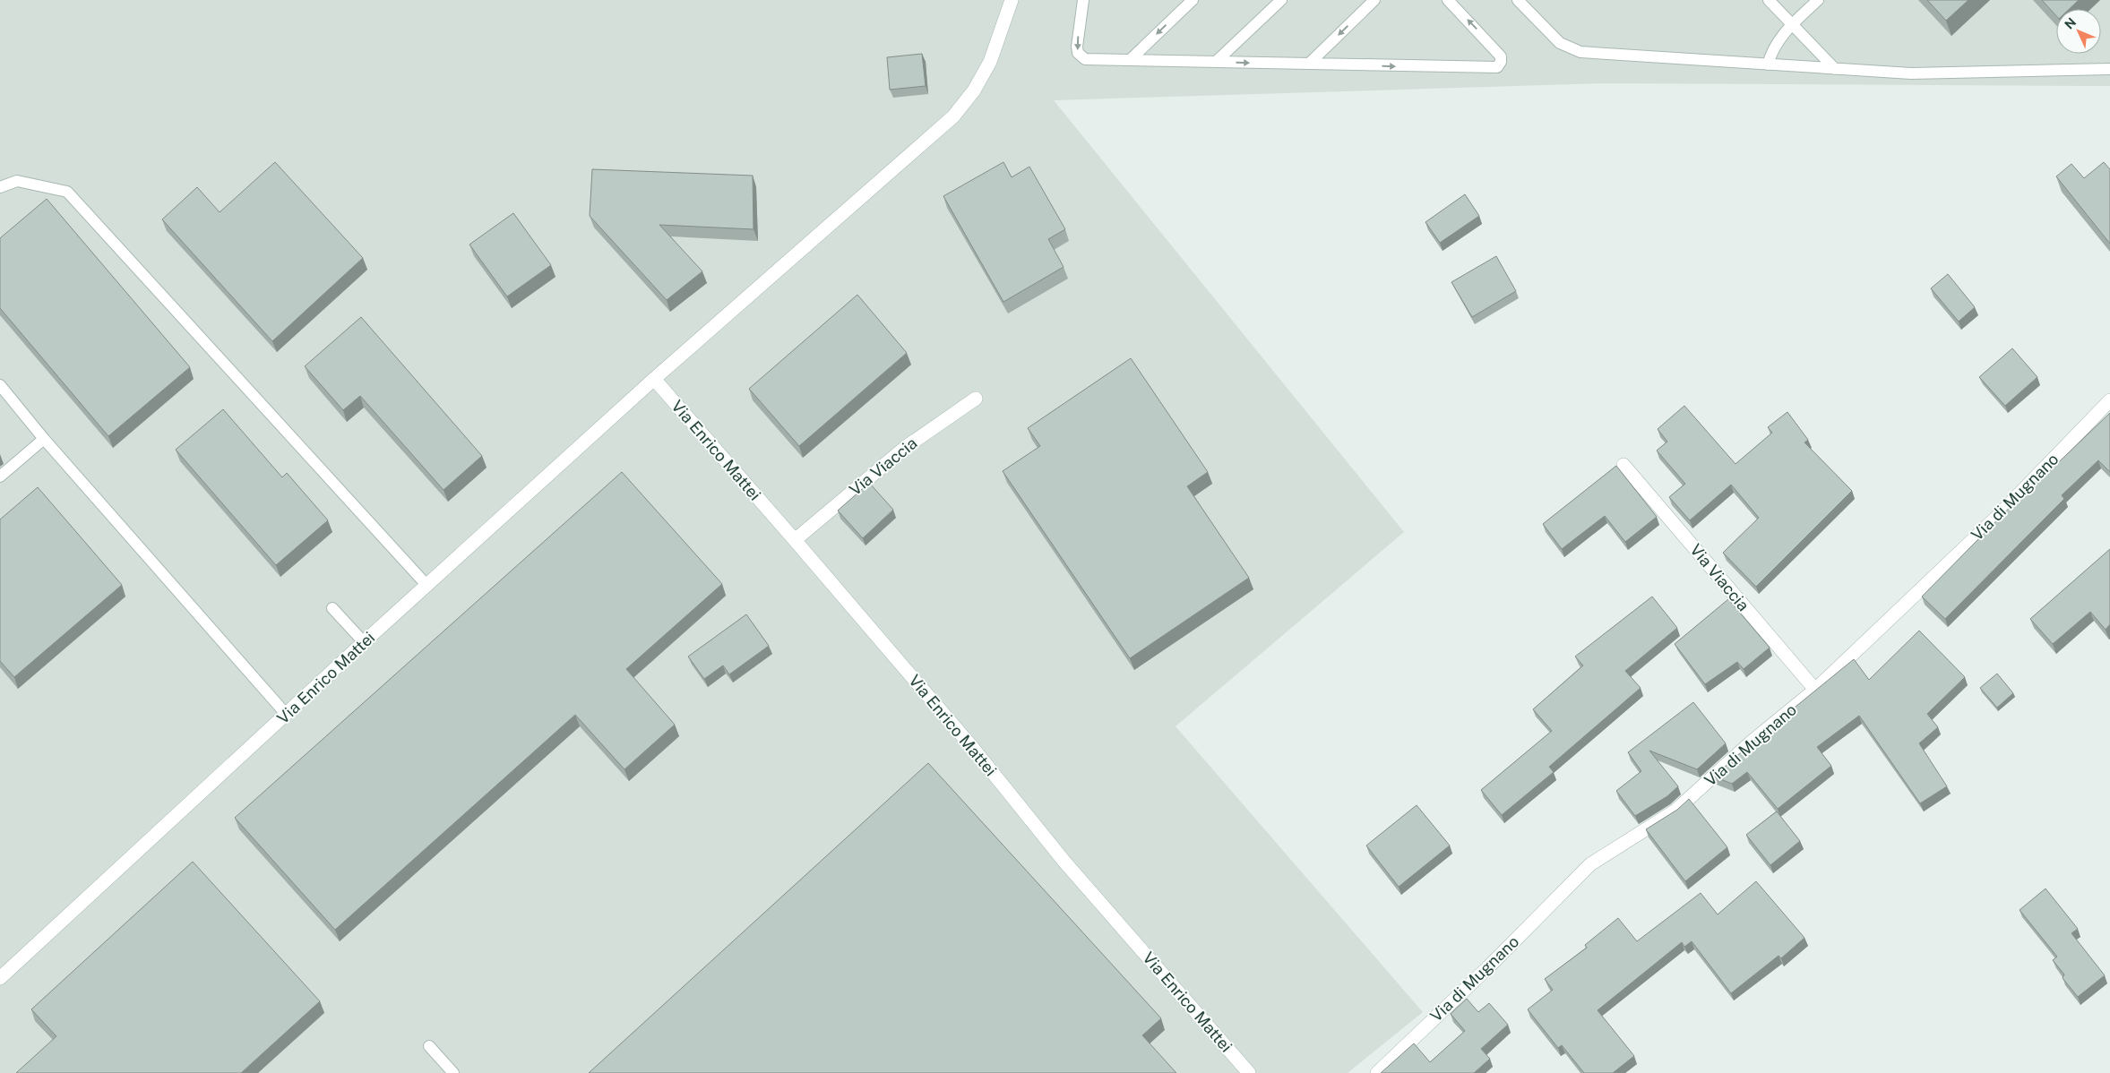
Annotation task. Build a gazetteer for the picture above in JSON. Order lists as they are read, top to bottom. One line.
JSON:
{"streets":{"street":["Via Enrico Mattei","Via Viaccia","Via di Mugnano"]},"crossings":[["Via Enrico Mattei","Via Viaccia"],["Via Viaccia","Via di Mugnano"]],"north":"top left"}
